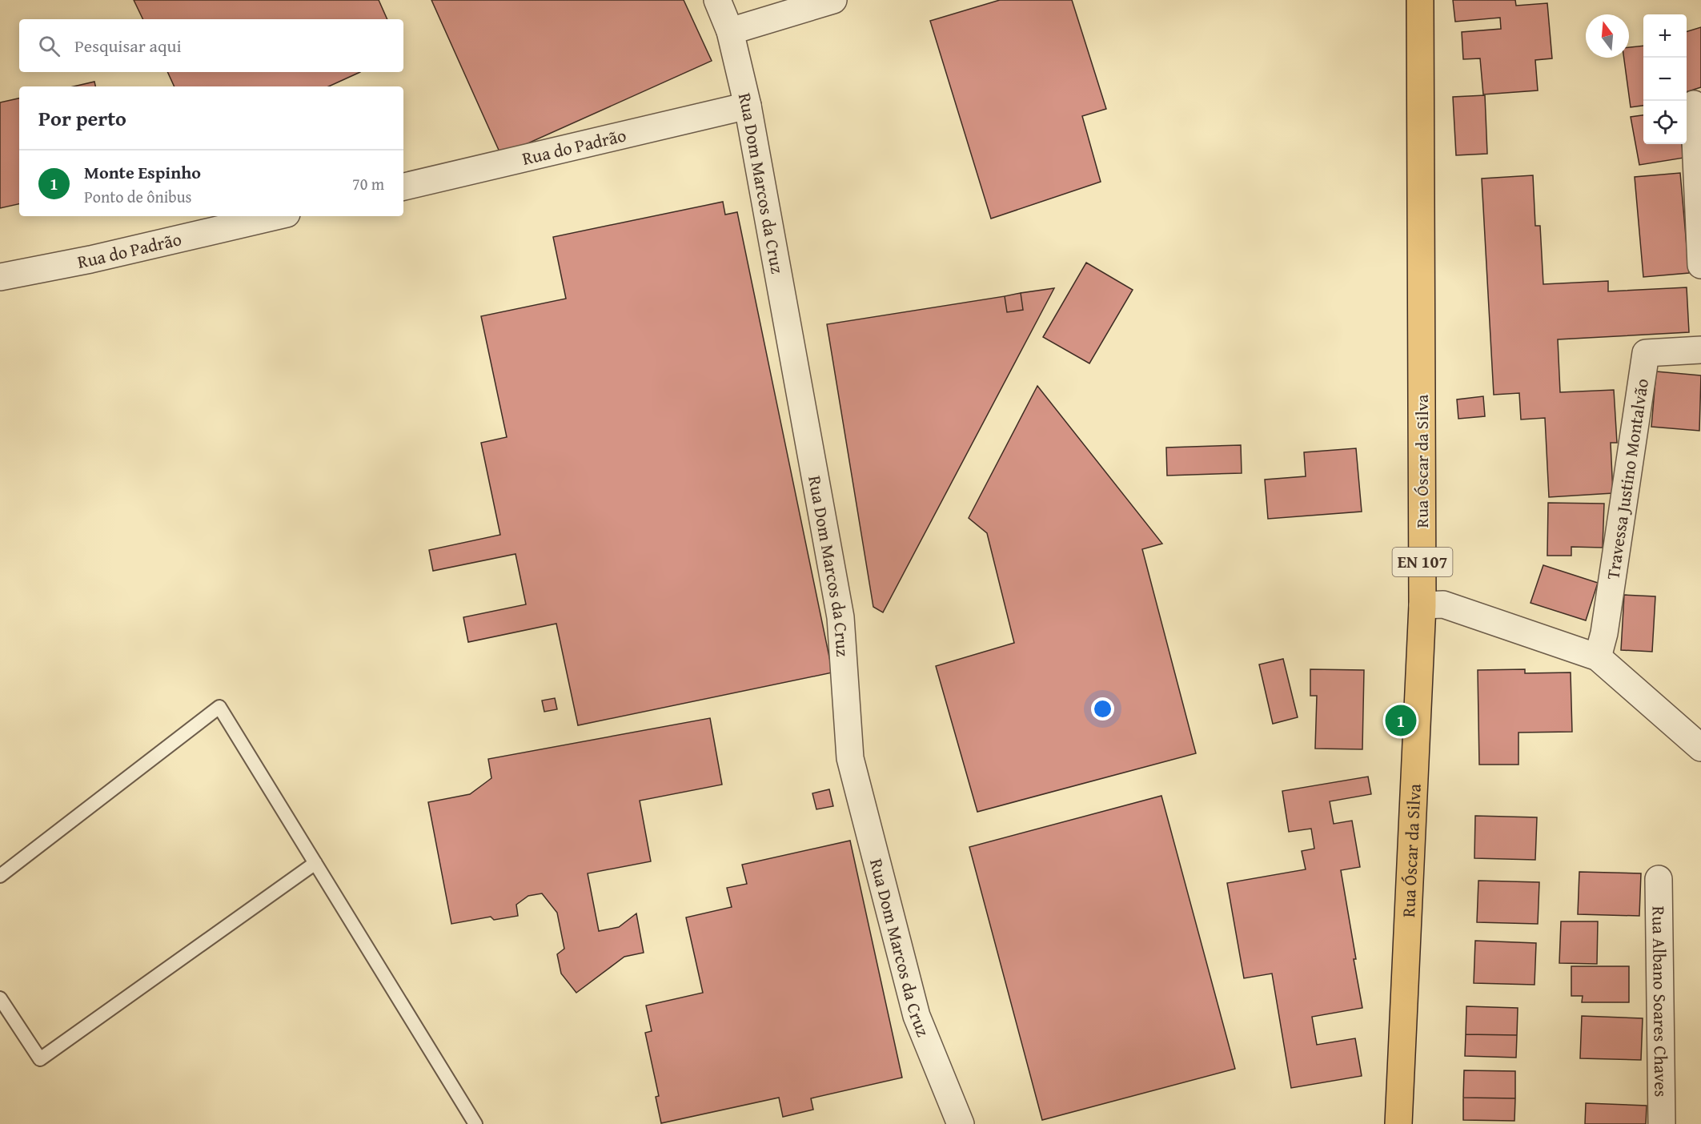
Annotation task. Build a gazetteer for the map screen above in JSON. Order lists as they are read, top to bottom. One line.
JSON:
{"streets":{"main road":["Rua Óscar da Silva","EN 107"],"street":["Rua do Padrão","Rua Dom Marcos da Cruz","Travessa Justino Montalvão","Rua Albano Soares Chaves"]},"crossings":[["Rua do Padrão","Rua Dom Marcos da Cruz"]],"north":"top","page":{"map_buttons":["+","−"],"search":"Pesquisar aqui","heading":"Por perto","list":[{"mark":"1","name":"Monte Espinho","note":"Ponto de ônibus","value":"70 m"}],"pins":"1"}}
